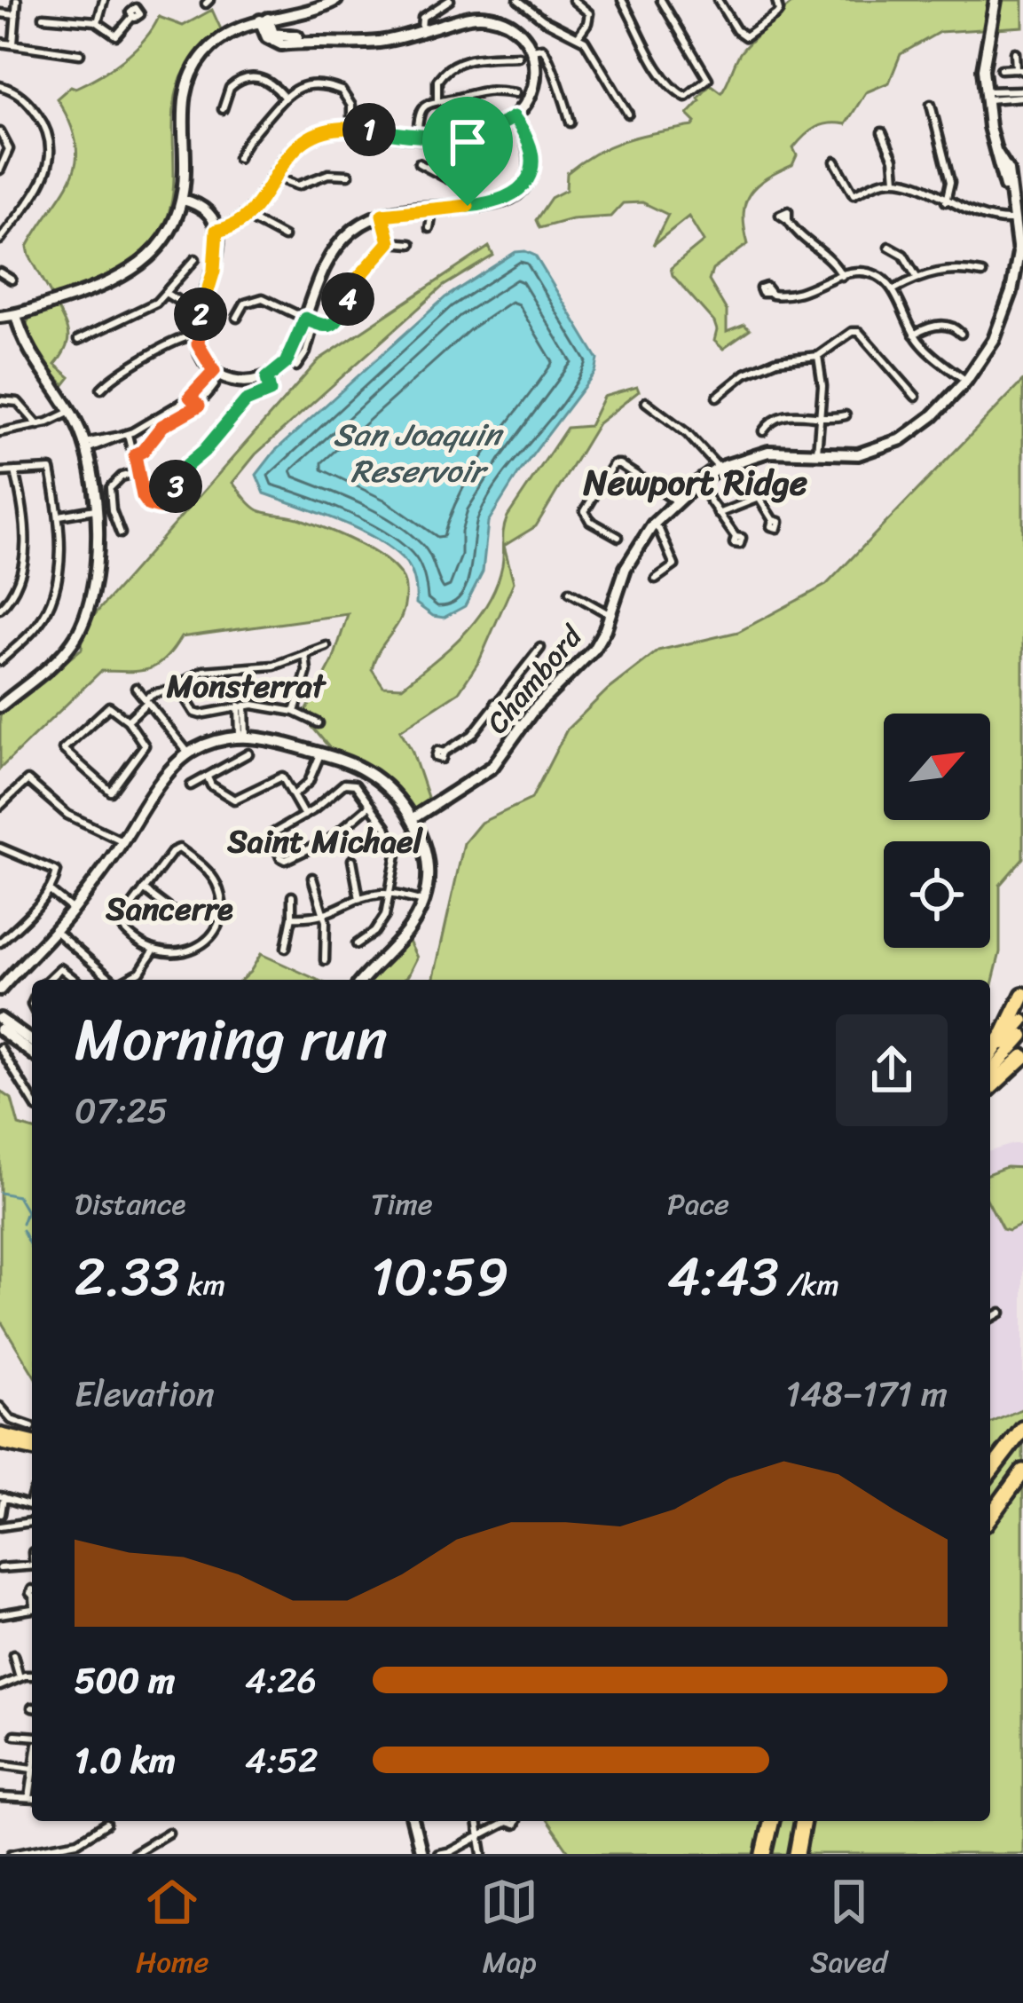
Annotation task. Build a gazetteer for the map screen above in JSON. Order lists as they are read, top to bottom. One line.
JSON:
{"streets":{"street":["Chambord"]},"districts":["Newport Ridge","Monsterrat","Saint Michael","Sancerre"],"water":["San Joaquin Reservoir"],"north":"top right","page":{"pins":["1","4","2","3"],"heading":["Morning run","07:25"],"stats":[["Distance","2.33 km"],["Time","10:59"],["Pace","4:43 /km"]],"chart":["Elevation","148–171 m"],"list":[{"name":"500 m","note":"4:26"},{"name":"1.0 km","note":"4:52"}],"tabs":["Home","Map","Saved"]}}
